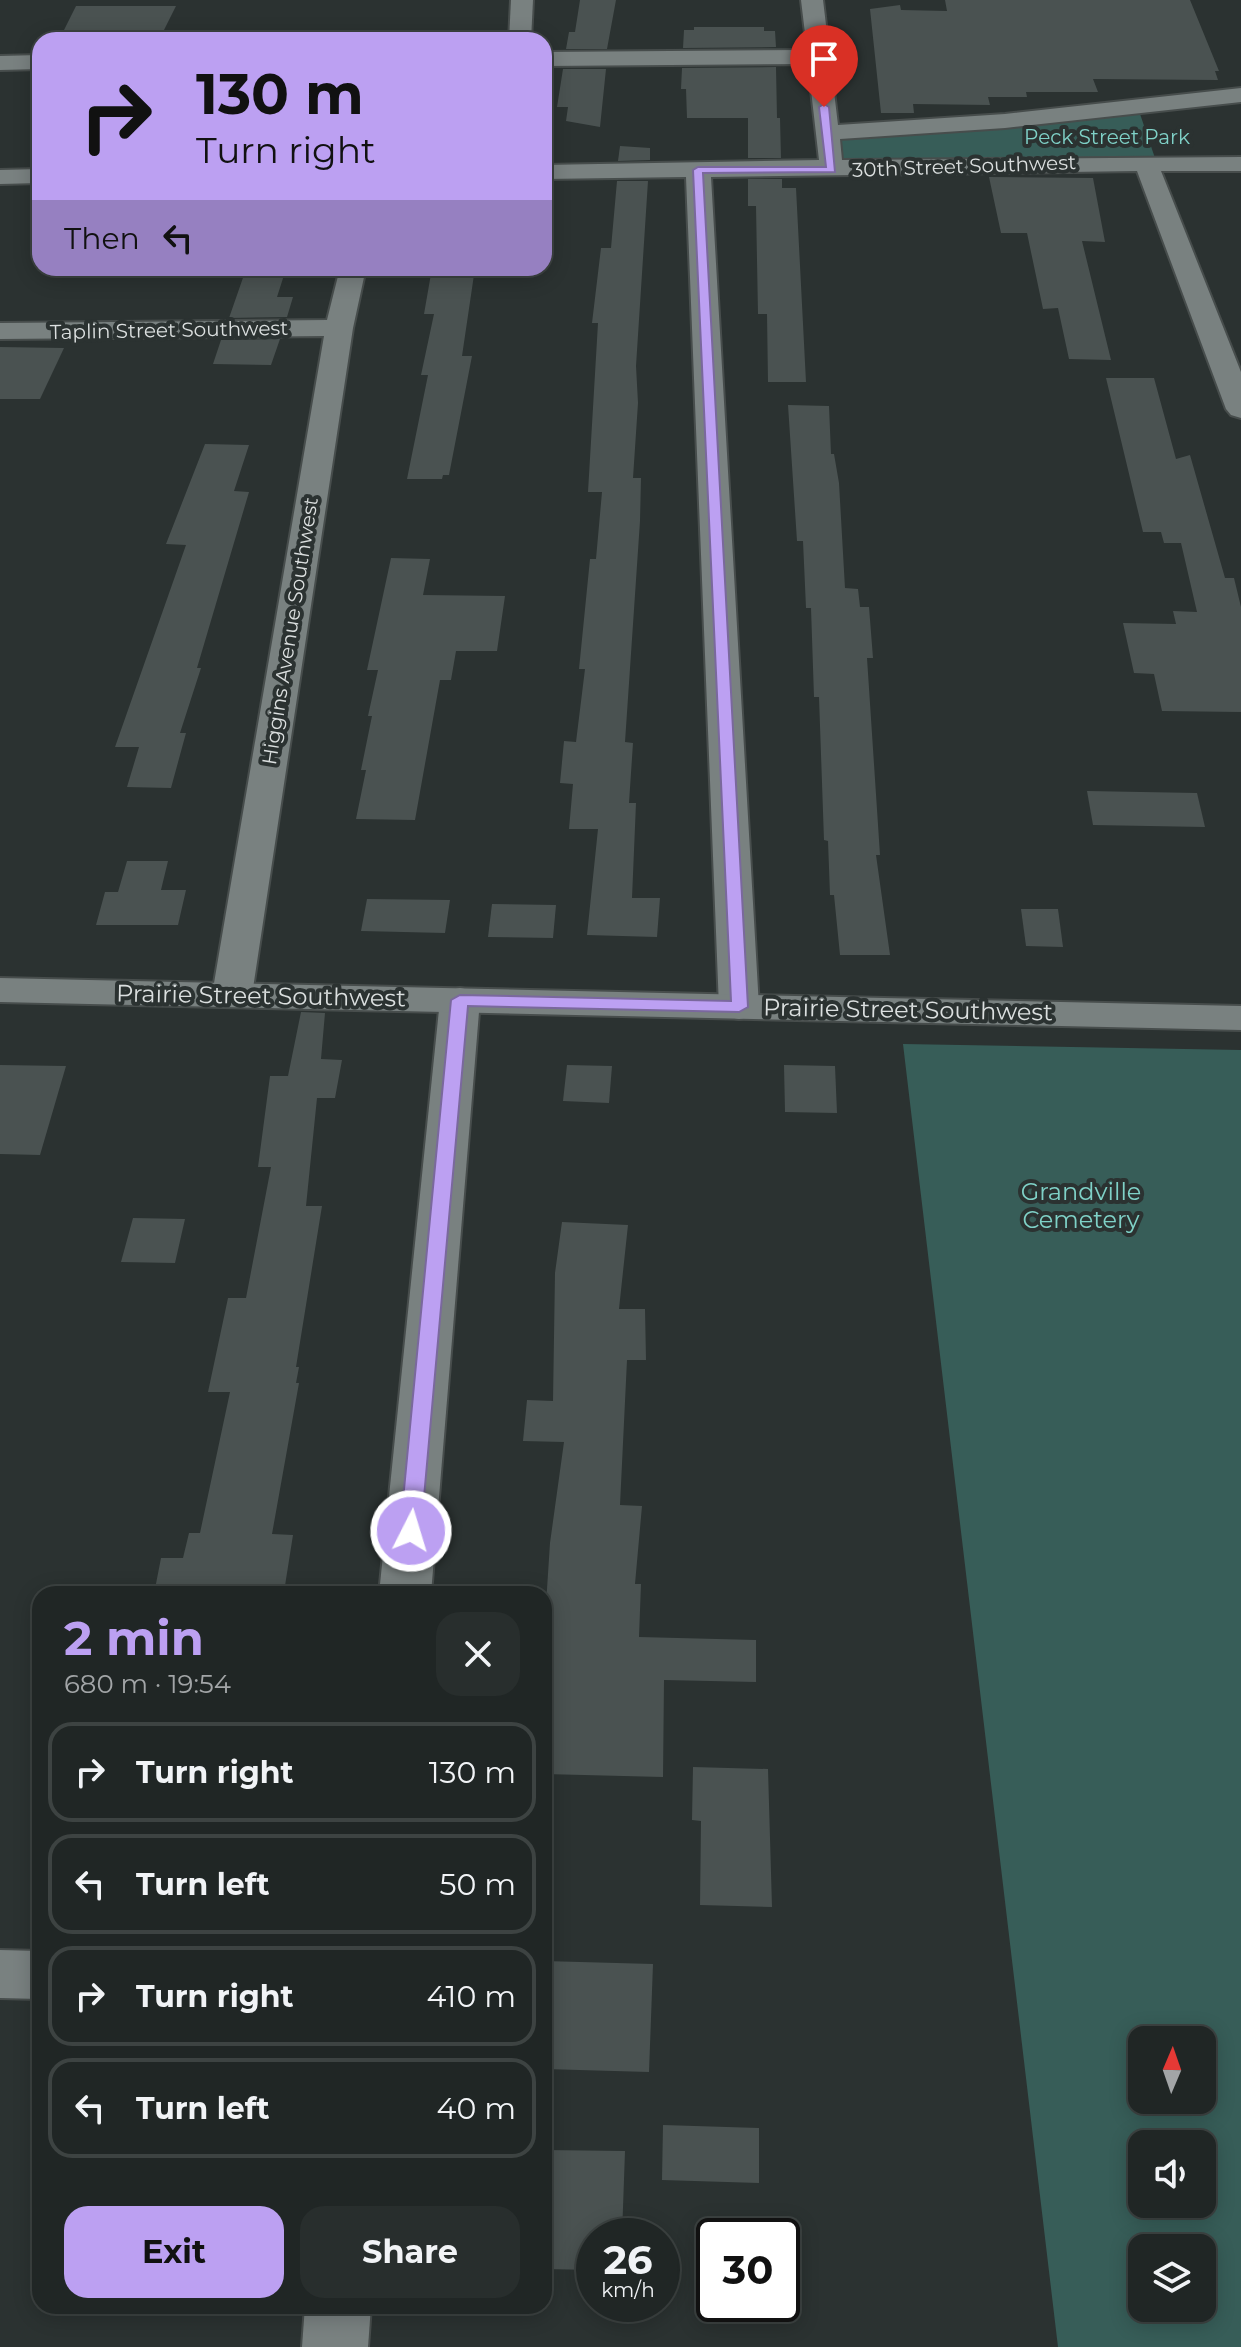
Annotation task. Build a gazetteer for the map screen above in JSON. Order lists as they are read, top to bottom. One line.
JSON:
{"streets":{"street":["30th Street Southwest","Taplin Street Southwest","Higgins Avenue Southwest","Prairie Street Southwest"]},"crossings":[["Taplin Street Southwest","Higgins Avenue Southwest"],["Higgins Avenue Southwest","Prairie Street Southwest"]],"parks":["Peck Street Park","Grandville Cemetery"],"north":"top","page":{"turn":["130 m","Turn right"],"then":"Then","heading":["2 min","680 m · 19:54"],"list":[{"name":"Turn right","value":"130 m"},{"name":"Turn left","value":"50 m"},{"name":"Turn right","value":"410 m"},{"name":"Turn left","value":"40 m"}],"buttons":["Exit","Share"],"speed":"26 km/h","limit":"30"}}
